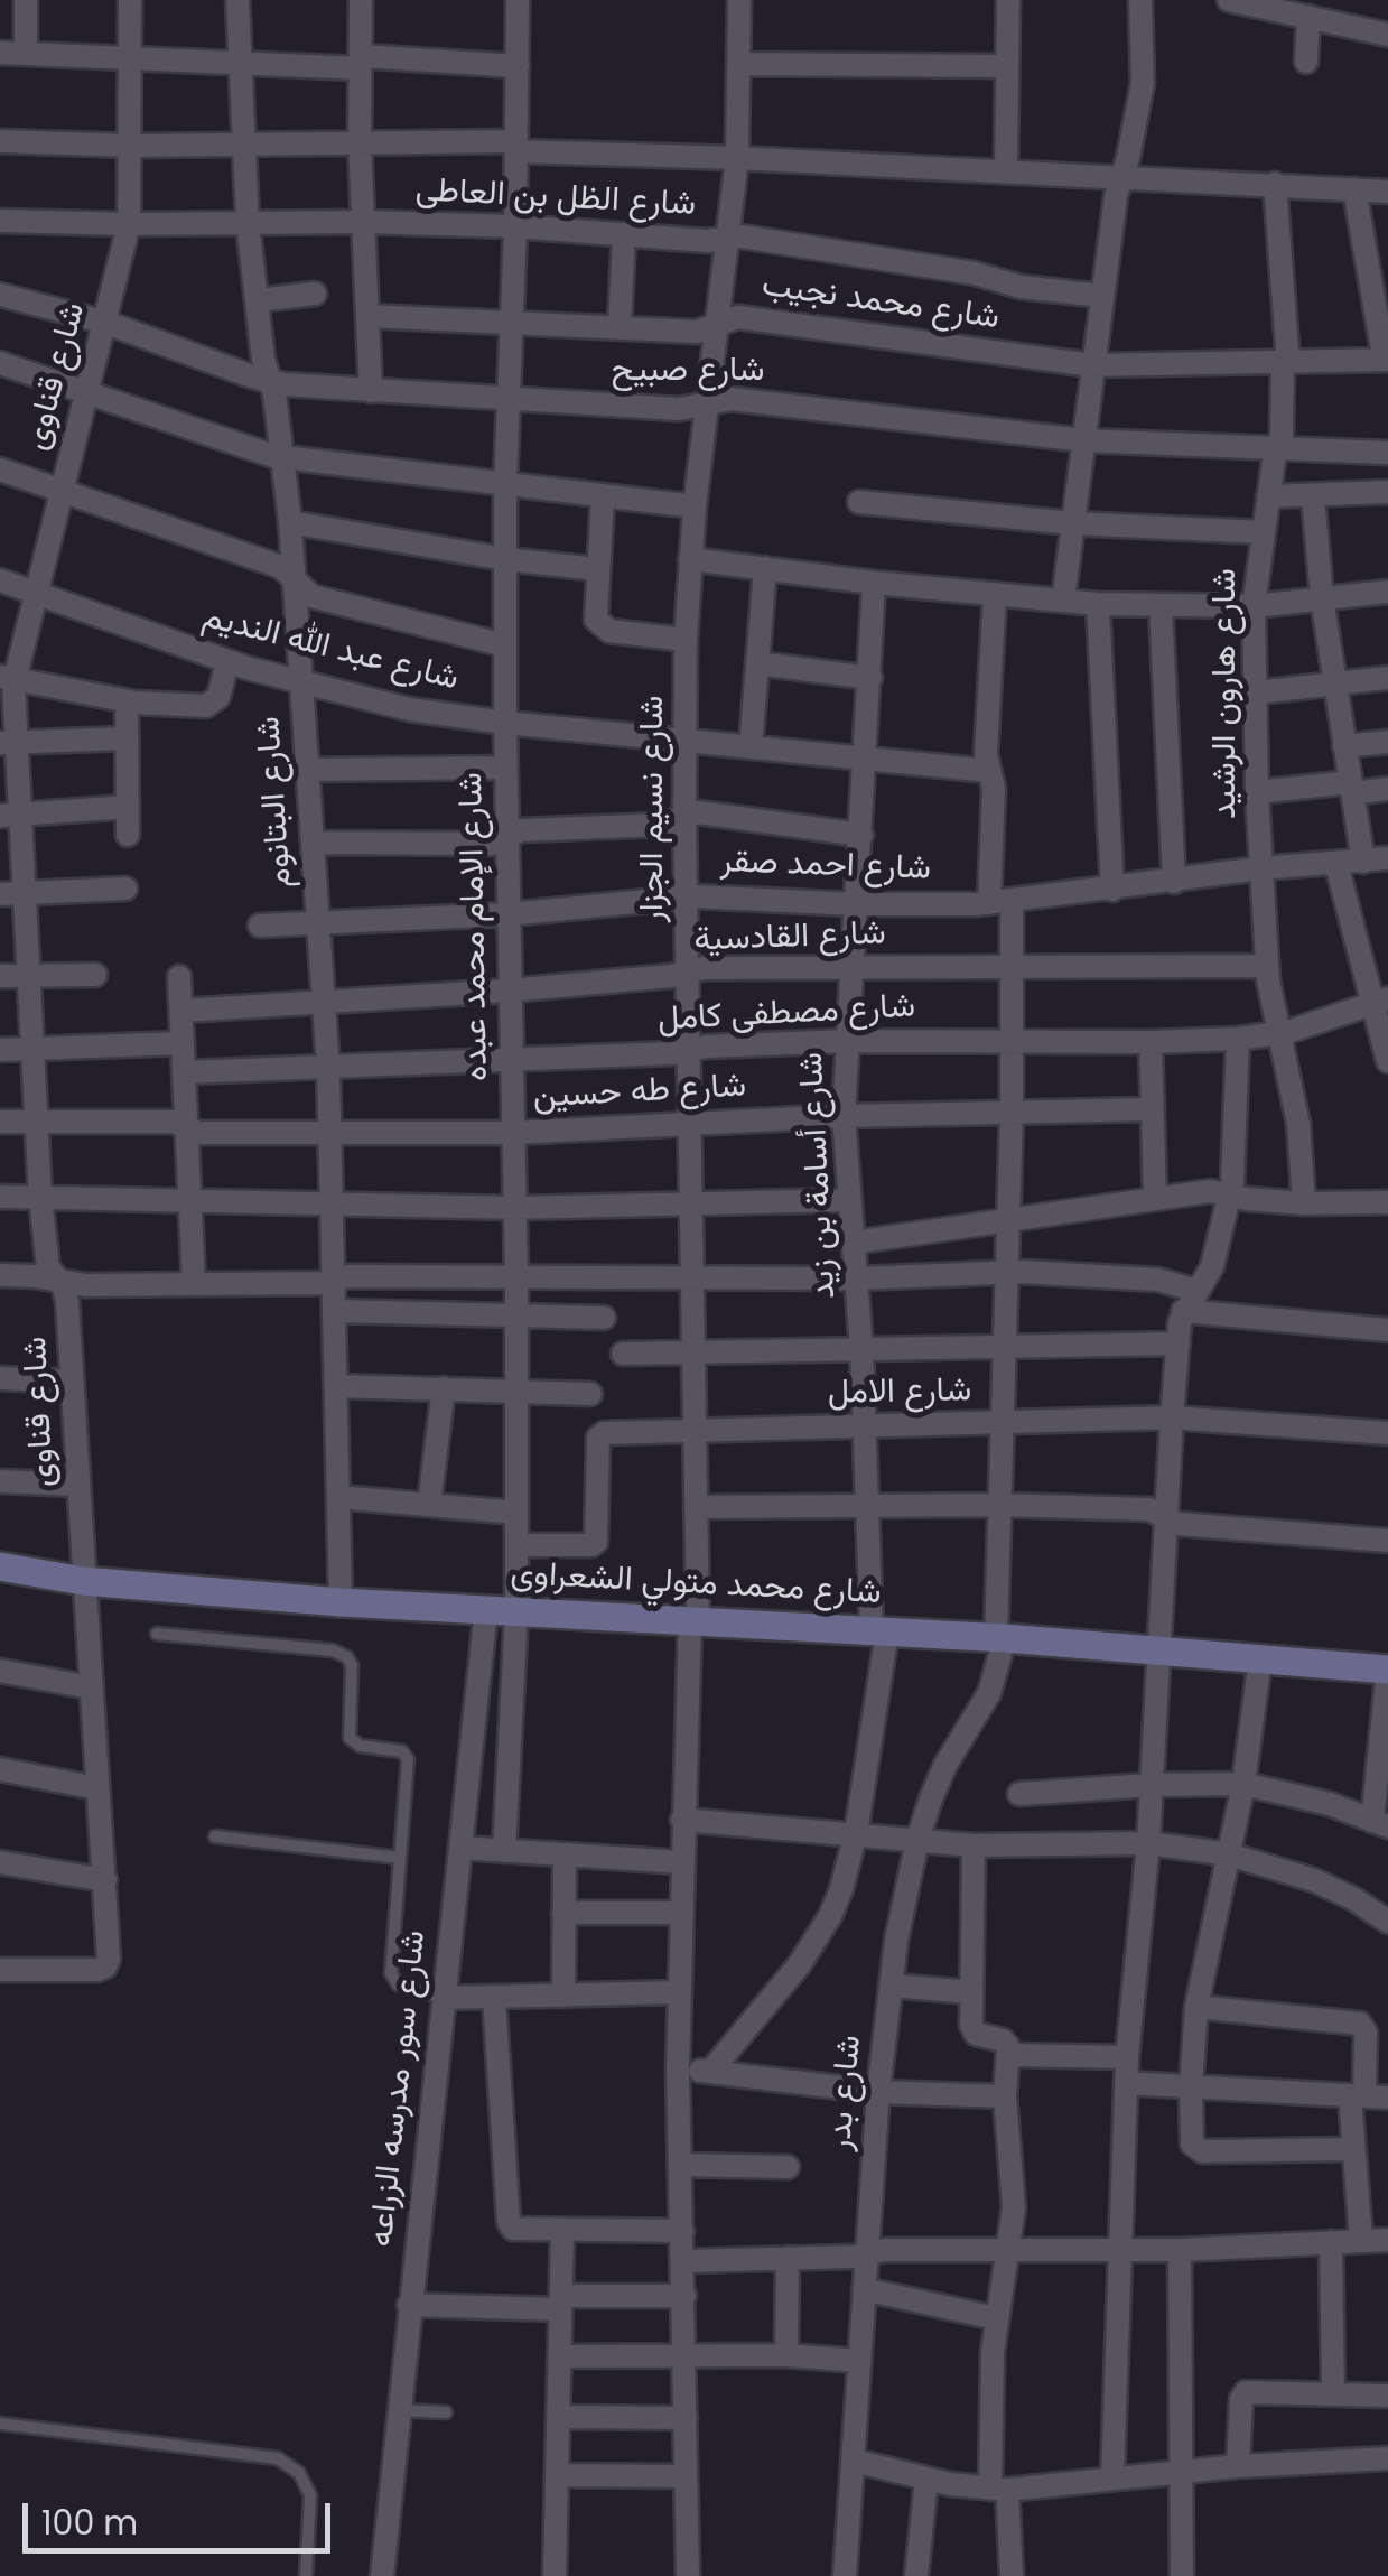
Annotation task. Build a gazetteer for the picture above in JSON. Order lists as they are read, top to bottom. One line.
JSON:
{"streets":{"street":["شارع الظل بن العاطى","شارع محمد نجيب","شارع صبيح","شارع قناوى","شارع عبد الله النديم","شارع هارون الرشيد","شارع البتانوم","شارع نسيم الجزار","شارع احمد صقر","شارع الإمام محمد عبده","شارع القادسية","شارع مصطفى كامل","شارع طه حسين","شارع أسامة بن زيد","شارع الامل","شارع محمد متولي الشعراوى","شارع سور مدرسه الزراعه","شارع بدر"]},"crossings":[["شارع الظل بن العاطى","شارع قناوى"],["شارع الظل بن العاطى","شارع البتانوم"],["شارع الظل بن العاطى","شارع نسيم الجزار"],["شارع الظل بن العاطى","شارع الإمام محمد عبده"],["شارع محمد نجيب","شارع هارون الرشيد"],["شارع محمد نجيب","شارع نسيم الجزار"],["شارع محمد نجيب","شارع الإمام محمد عبده"],["شارع صبيح","شارع قناوى"],["شارع صبيح","شارع هارون الرشيد"],["شارع صبيح","شارع البتانوم"],["شارع صبيح","شارع نسيم الجزار"],["شارع صبيح","شارع الإمام محمد عبده"],["شارع قناوى","شارع عبد الله النديم"],["شارع قناوى","شارع طه حسين"],["شارع قناوى","شارع محمد متولي الشعراوى"],["شارع عبد الله النديم","شارع البتانوم"],["شارع عبد الله النديم","شارع نسيم الجزار"],["شارع عبد الله النديم","شارع الإمام محمد عبده"],["شارع عبد الله النديم","شارع أسامة بن زيد"],["شارع عبد الله النديم","شارع بدر"],["شارع هارون الرشيد","شارع احمد صقر"],["شارع هارون الرشيد","شارع القادسية"],["شارع هارون الرشيد","شارع مصطفى كامل"],["شارع البتانوم","شارع احمد صقر"],["شارع البتانوم","شارع القادسية"],["شارع البتانوم","شارع مصطفى كامل"],["شارع البتانوم","شارع طه حسين"],["شارع البتانوم","شارع محمد متولي الشعراوى"],["شارع نسيم الجزار","شارع احمد صقر"],["شارع نسيم الجزار","شارع القادسية"],["شارع نسيم الجزار","شارع مصطفى كامل"],["شارع نسيم الجزار","شارع طه حسين"],["شارع نسيم الجزار","شارع الامل"],["شارع نسيم الجزار","شارع محمد متولي الشعراوى"],["شارع احمد صقر","شارع الإمام محمد عبده"],["شارع احمد صقر","شارع أسامة بن زيد"],["شارع احمد صقر","شارع بدر"],["شارع الإمام محمد عبده","شارع القادسية"],["شارع الإمام محمد عبده","شارع مصطفى كامل"],["شارع الإمام محمد عبده","شارع طه حسين"],["شارع الإمام محمد عبده","شارع الامل"],["شارع الإمام محمد عبده","شارع محمد متولي الشعراوى"],["شارع القادسية","شارع أسامة بن زيد"],["شارع القادسية","شارع بدر"],["شارع مصطفى كامل","شارع أسامة بن زيد"],["شارع مصطفى كامل","شارع بدر"],["شارع طه حسين","شارع أسامة بن زيد"],["شارع طه حسين","شارع بدر"],["شارع أسامة بن زيد","شارع الامل"],["شارع أسامة بن زيد","شارع محمد متولي الشعراوى"],["شارع الامل","شارع بدر"],["شارع محمد متولي الشعراوى","شارع سور مدرسه الزراعه"],["شارع محمد متولي الشعراوى","شارع بدر"]],"scale_bar":"100 m"}
